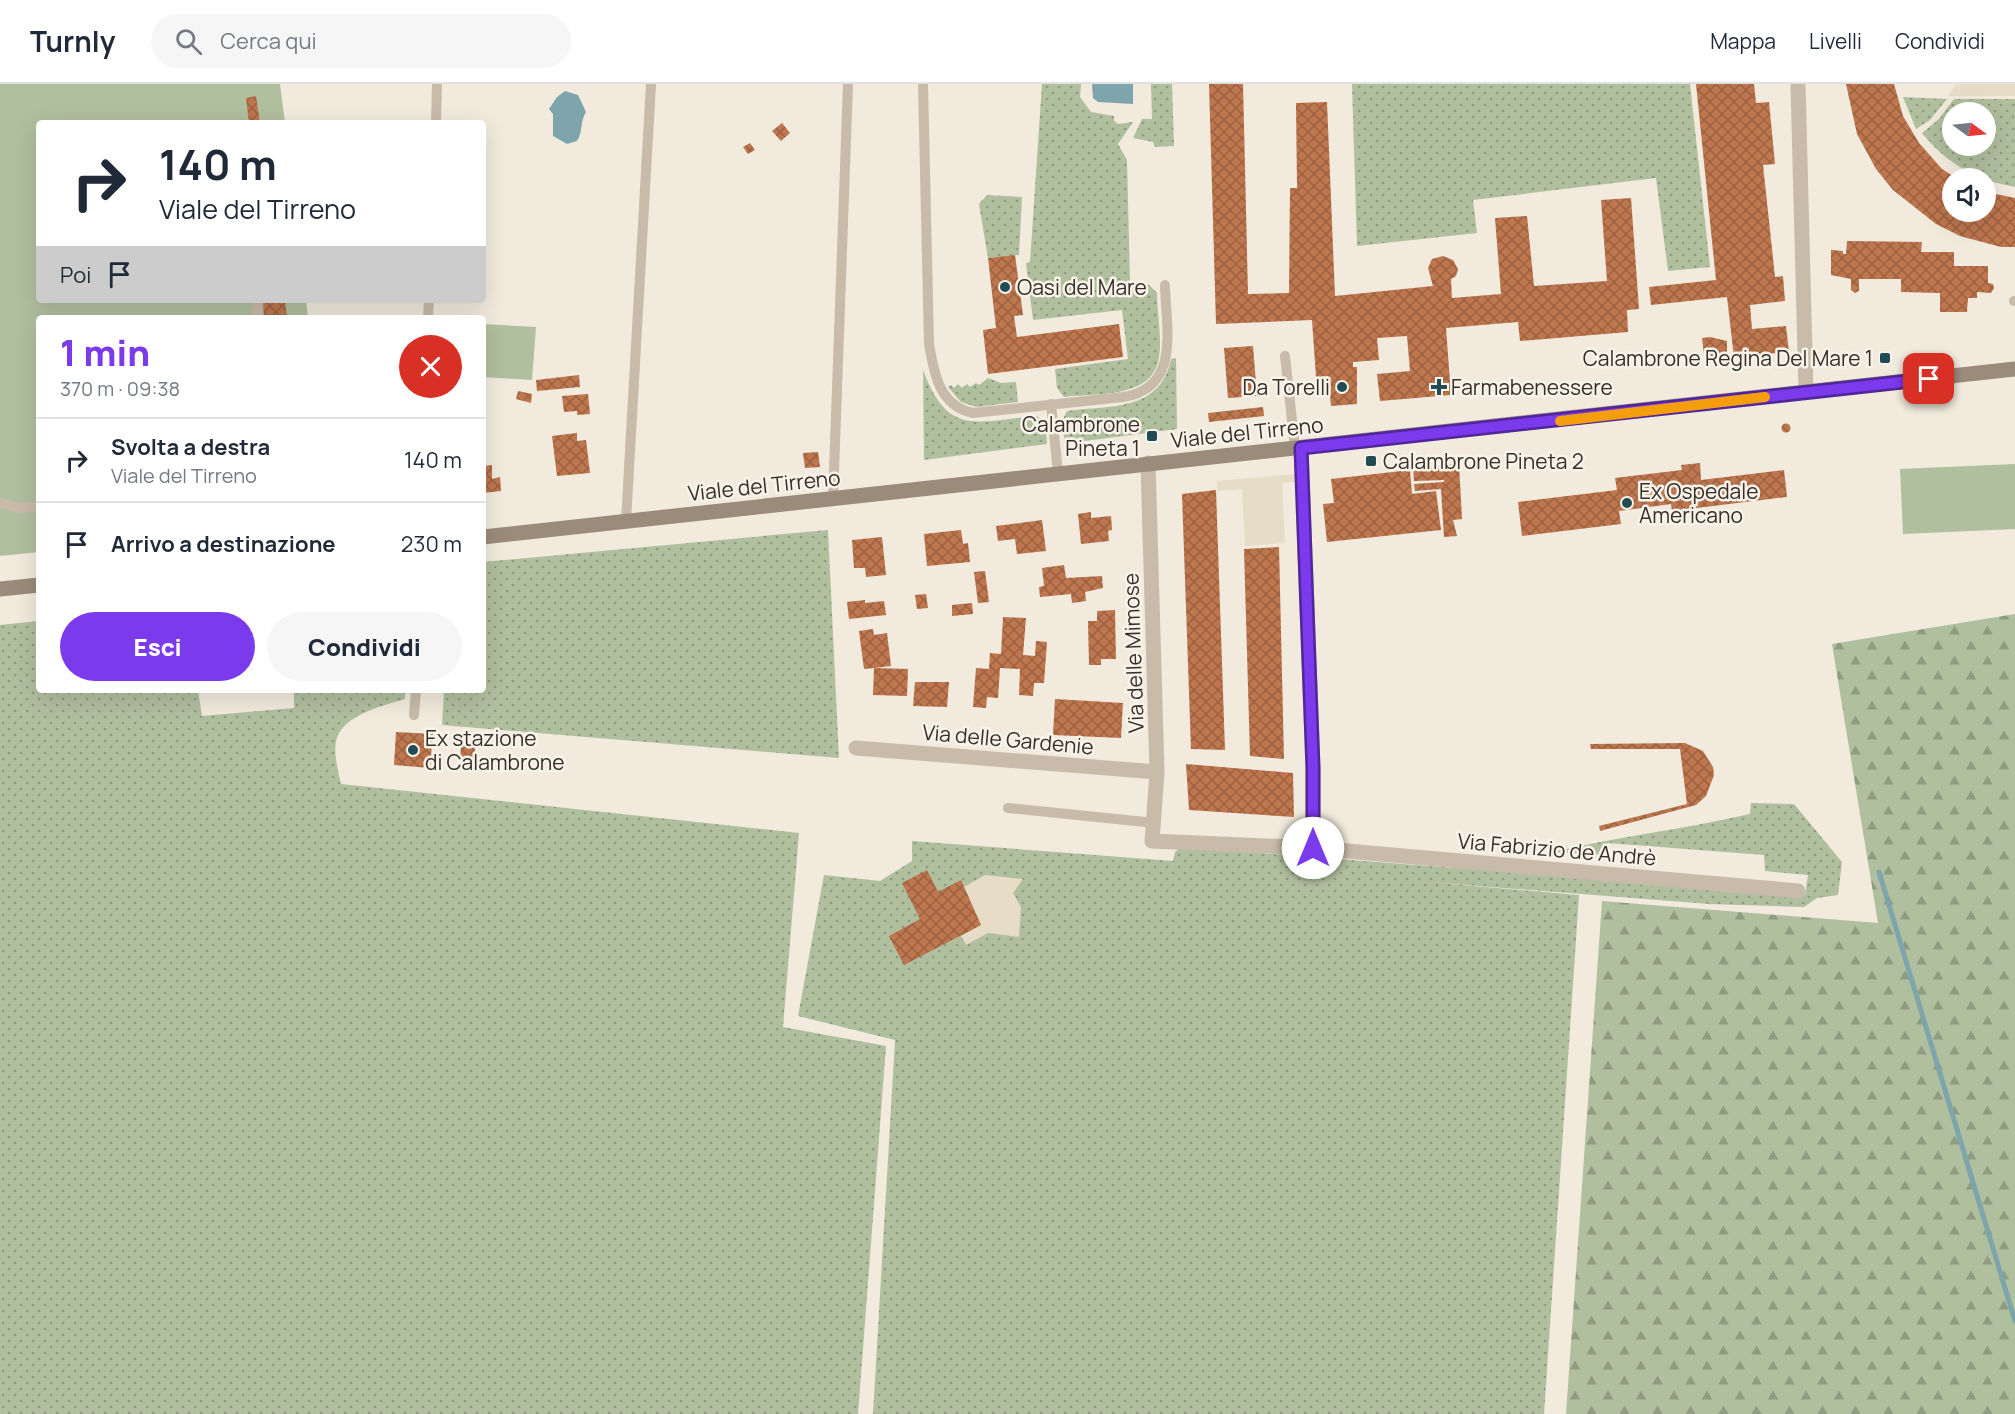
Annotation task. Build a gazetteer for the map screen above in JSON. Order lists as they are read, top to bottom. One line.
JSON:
{"streets":{"main road":["Viale del Tirreno"],"street":["Via delle Mimose","Via delle Gardenie","Via Fabrizio de Andrè"]},"crossings":[["Viale del Tirreno","Via delle Mimose"],["Via delle Mimose","Via delle Gardenie"],["Via delle Mimose","Via Fabrizio de Andrè"]],"places":{"other":["Oasi del Mare","Da Torelli","Ex Ospedale Americano","Ex stazione di Calambrone"],"transit":["Calambrone Regina Del Mare 1","Calambrone Pineta 1","Calambrone Pineta 2"],"health":["Farmabenessere"]},"north":"right","page":{"header":"Turnly","search":"Cerca qui","nav":["Mappa","Livelli","Condividi"],"turn":["140 m","Viale del Tirreno"],"then":"Poi","heading":["1 min","370 m · 09:38"],"list":[{"name":"Svolta a destra","note":"Viale del Tirreno","value":"140 m"},{"name":"Arrivo a destinazione","value":"230 m"}],"buttons":["Esci","Condividi"]}}
